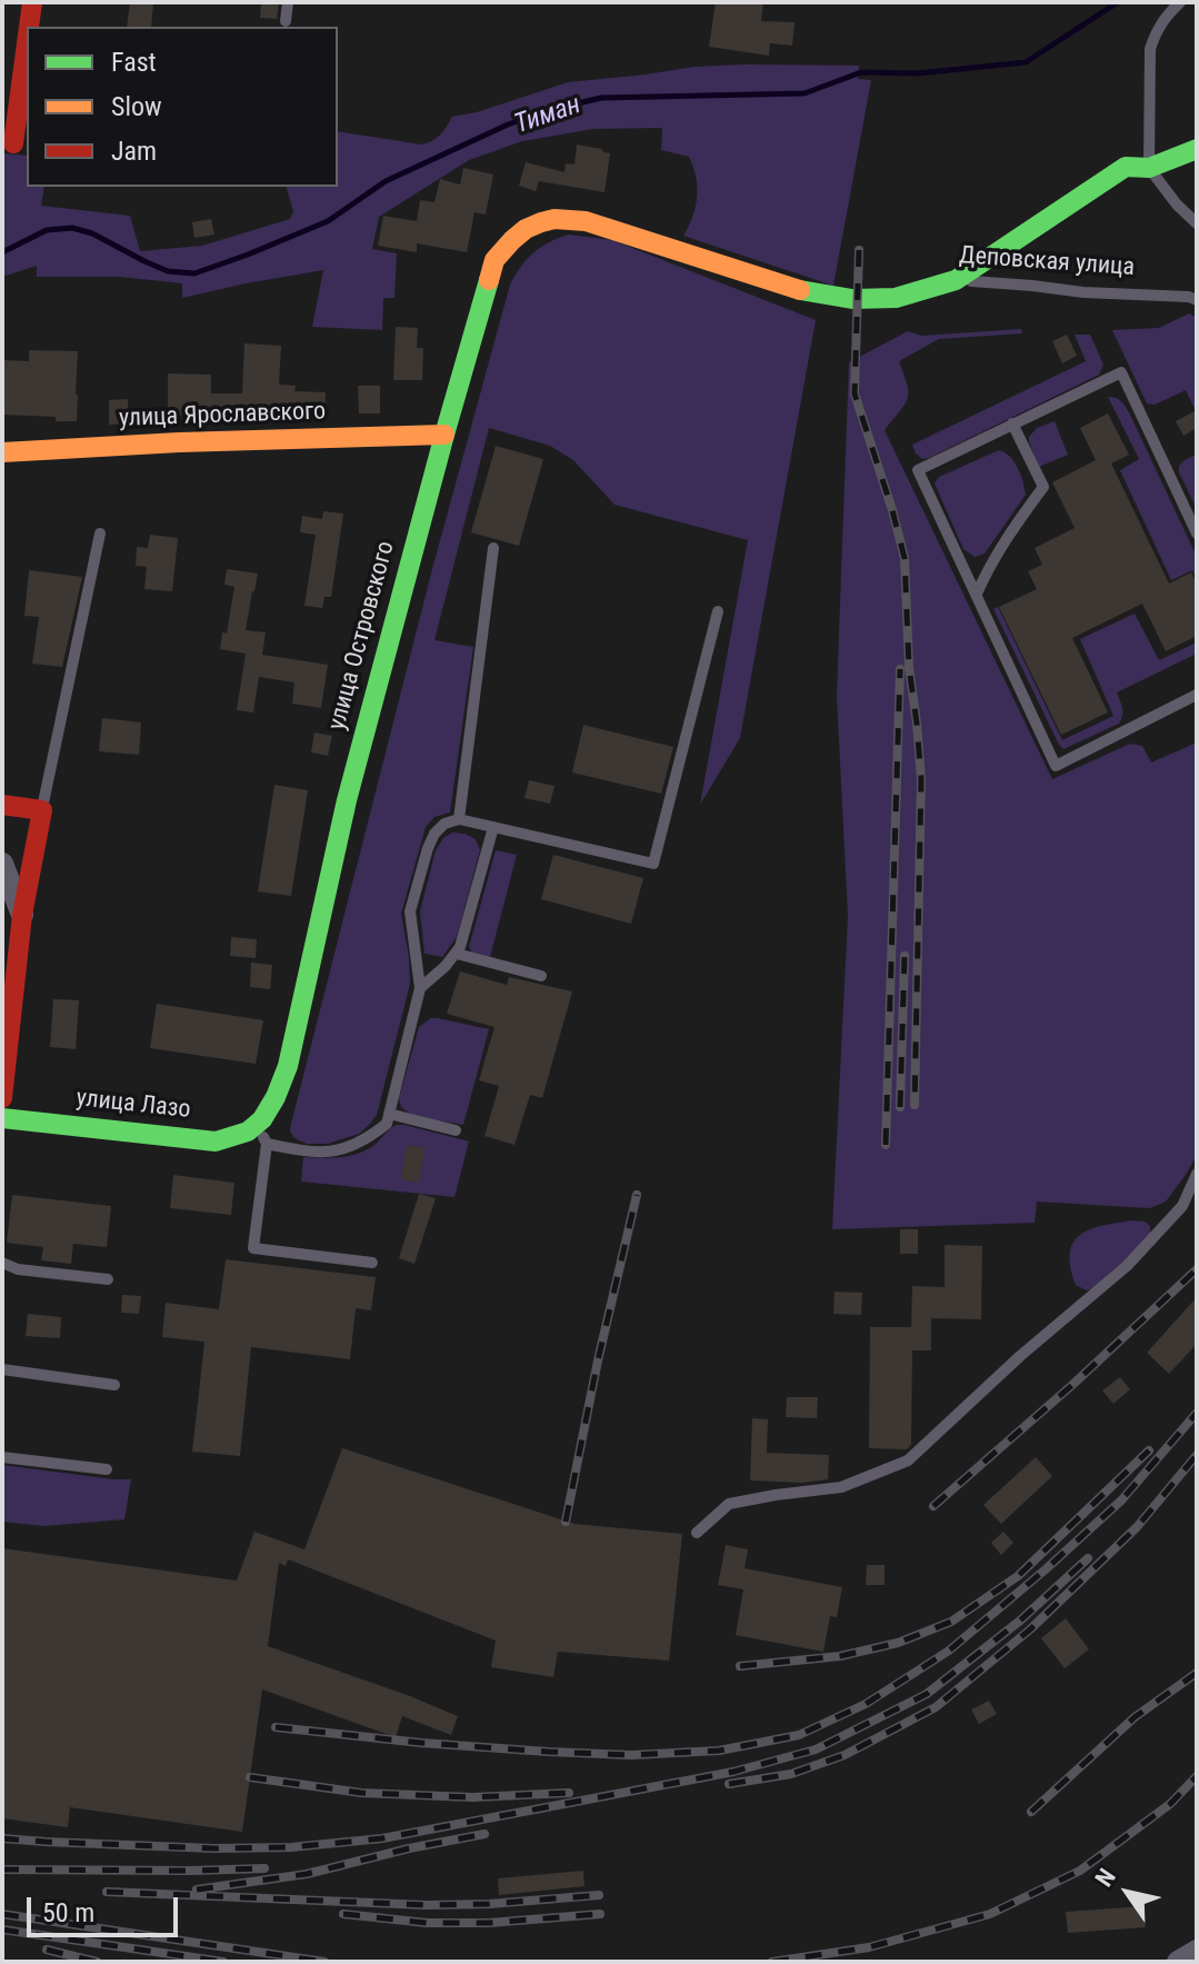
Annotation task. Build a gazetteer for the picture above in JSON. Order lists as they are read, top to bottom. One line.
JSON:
{"streets":{"street":["Деповская улица","улица Ярославского","улица Островского","улица Лазо"]},"crossings":[["Деповская улица","улица Островского"],["улица Ярославского","улица Островского"],["улица Островского","улица Лазо"]],"water":["Тиман"],"legend":["Fast","Slow","Jam"],"scale_bar":"50 m","north":"top left"}
